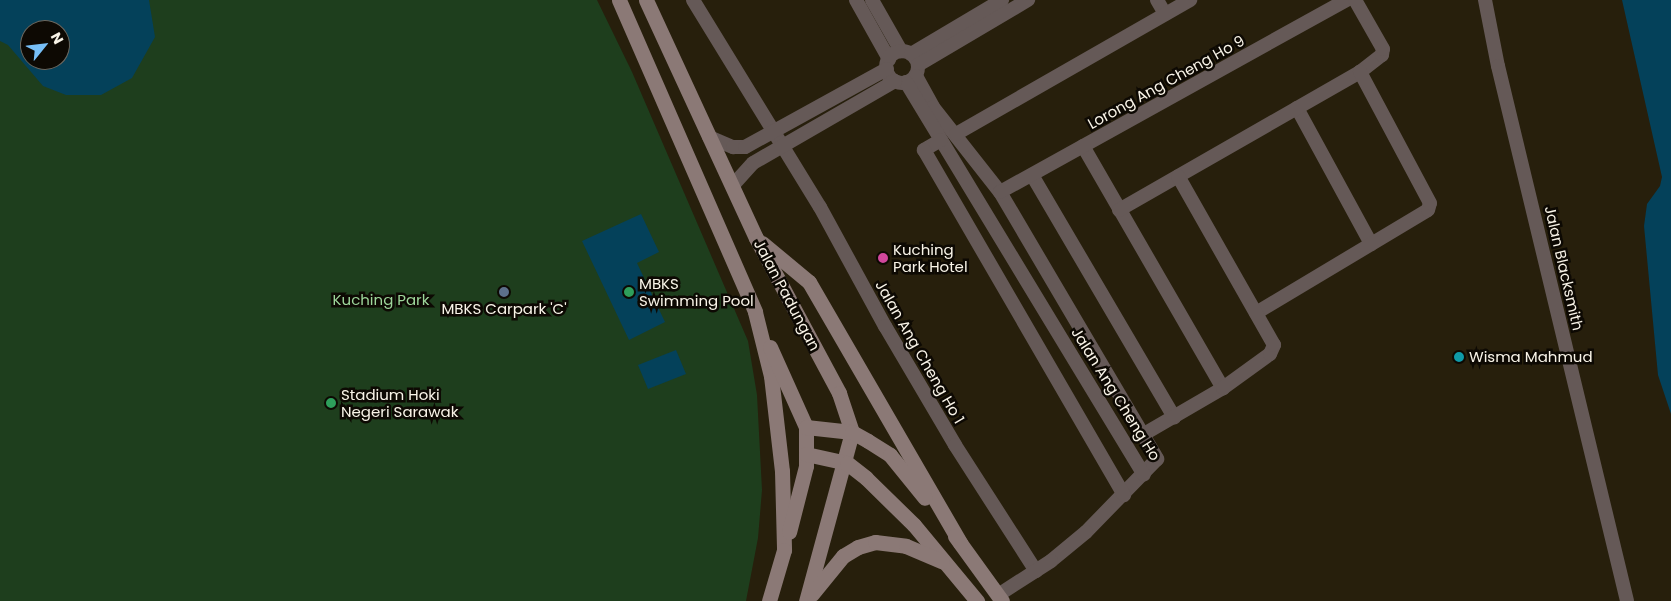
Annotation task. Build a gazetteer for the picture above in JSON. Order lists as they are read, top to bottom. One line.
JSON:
{"streets":{"main road":["Jalan Padungan"],"street":["Lorong Ang Cheng Ho 9","Jalan Blacksmith","Jalan Ang Cheng Ho 1","Jalan Ang Cheng Ho"]},"crossings":[["Lorong Ang Cheng Ho 9","Jalan Ang Cheng Ho"]],"parks":["Kuching Park"],"places":["Kuching Park Hotel","MBKS Carpark 'C'","MBKS Swimming Pool","Wisma Mahmud","Stadium Hoki Negeri Sarawak"],"north":"top right"}
